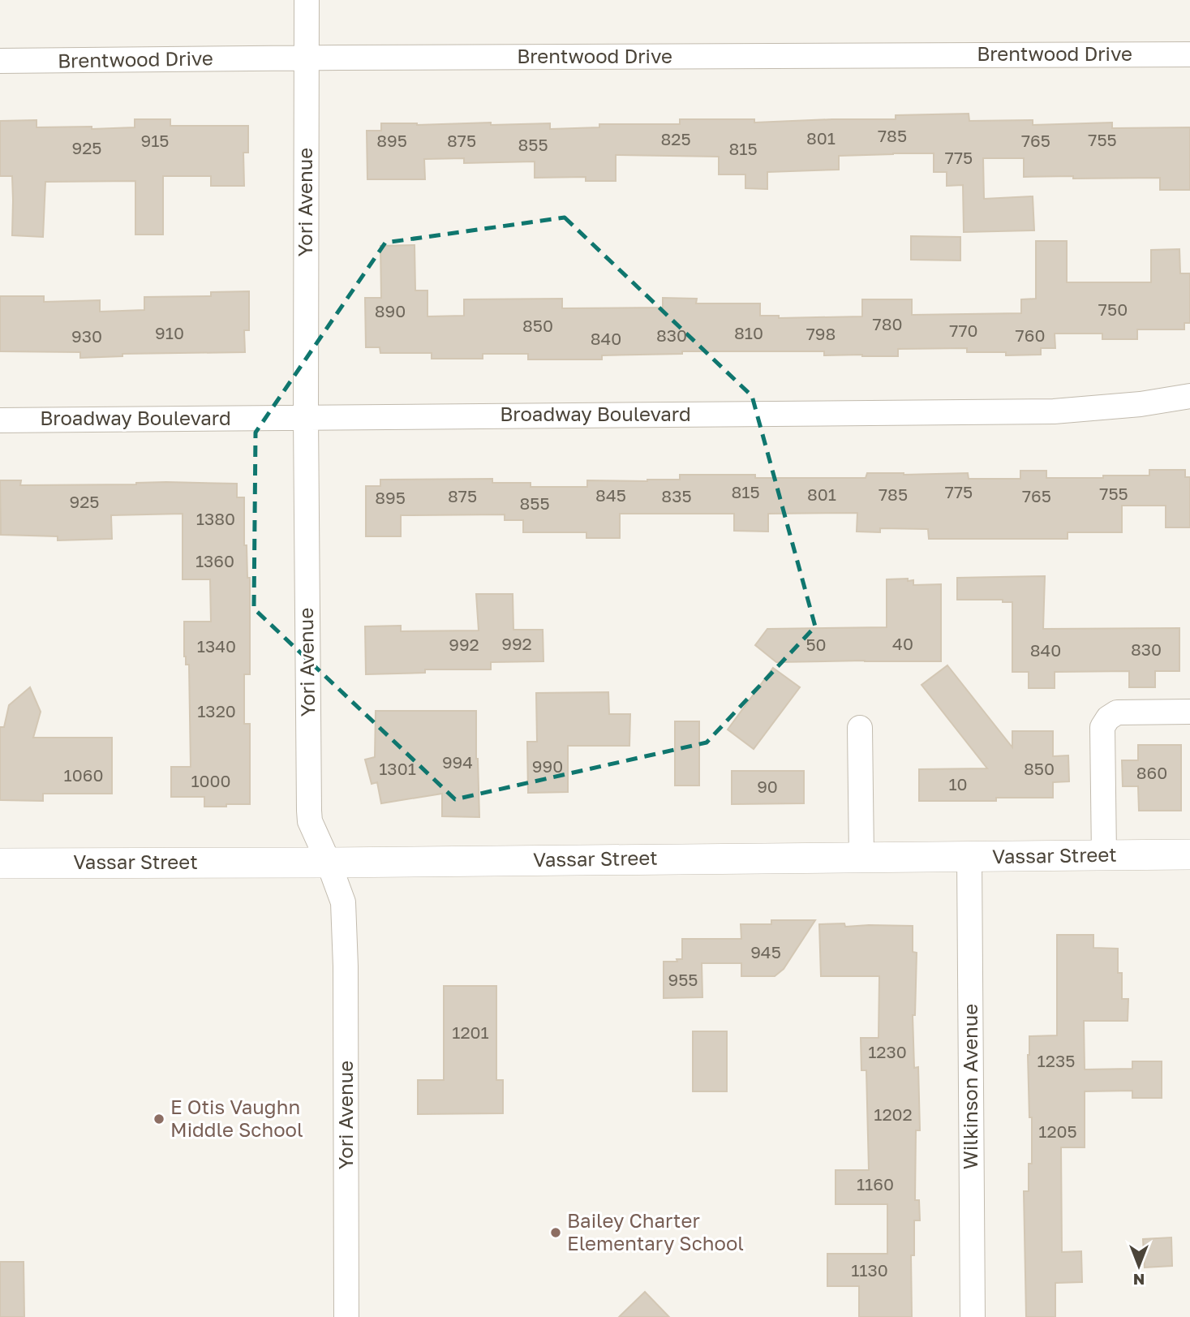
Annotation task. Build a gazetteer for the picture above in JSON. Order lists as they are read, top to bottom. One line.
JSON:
{"streets":{"street":["Brentwood Drive","Yori Avenue","Broadway Boulevard","Vassar Street","Wilkinson Avenue"]},"crossings":[["Brentwood Drive","Yori Avenue"],["Yori Avenue","Broadway Boulevard"],["Yori Avenue","Vassar Street"],["Vassar Street","Wilkinson Avenue"]],"places":["E Otis Vaughn Middle School","Bailey Charter Elementary School"],"house_numbers":["785","801","825","755","915","895","875","765","855","925","815","775","750","890","780","850","770","910","810","798","830","760","930","840","815","775","755","801","785","845","875","835","765","895","925","855","1380","1360","992","40","992","50","1340","830","840","1320","994","990","1301","850","860","1060","1000","10","90","945","955","1201","1230","1235","1202","1205","1160","1130"],"north":"bottom"}
